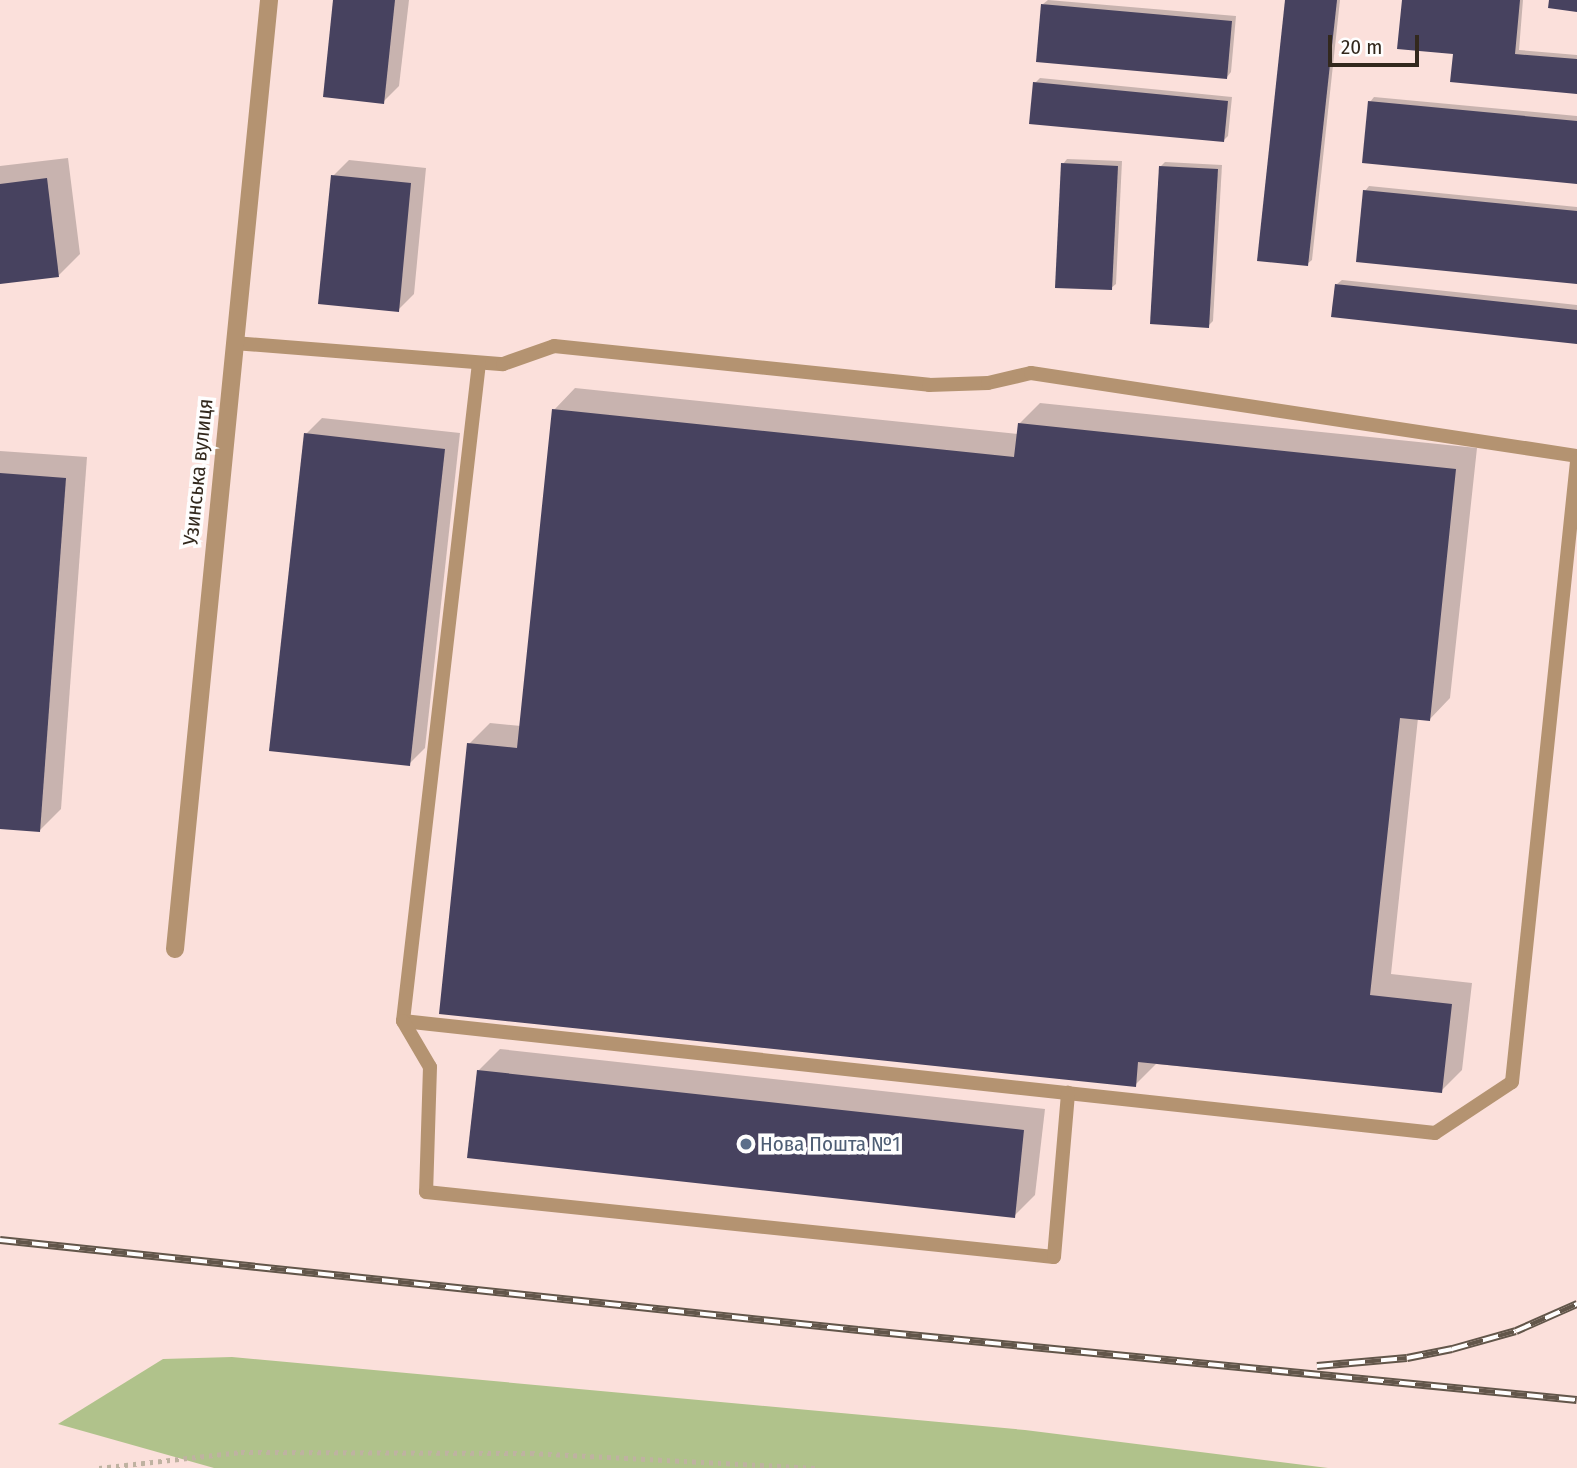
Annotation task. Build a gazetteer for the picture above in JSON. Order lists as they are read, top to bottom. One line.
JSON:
{"streets":{"street":["Узинська вулиця"]},"places":["Нова Пошта №1"],"scale_bar":"20 m"}
